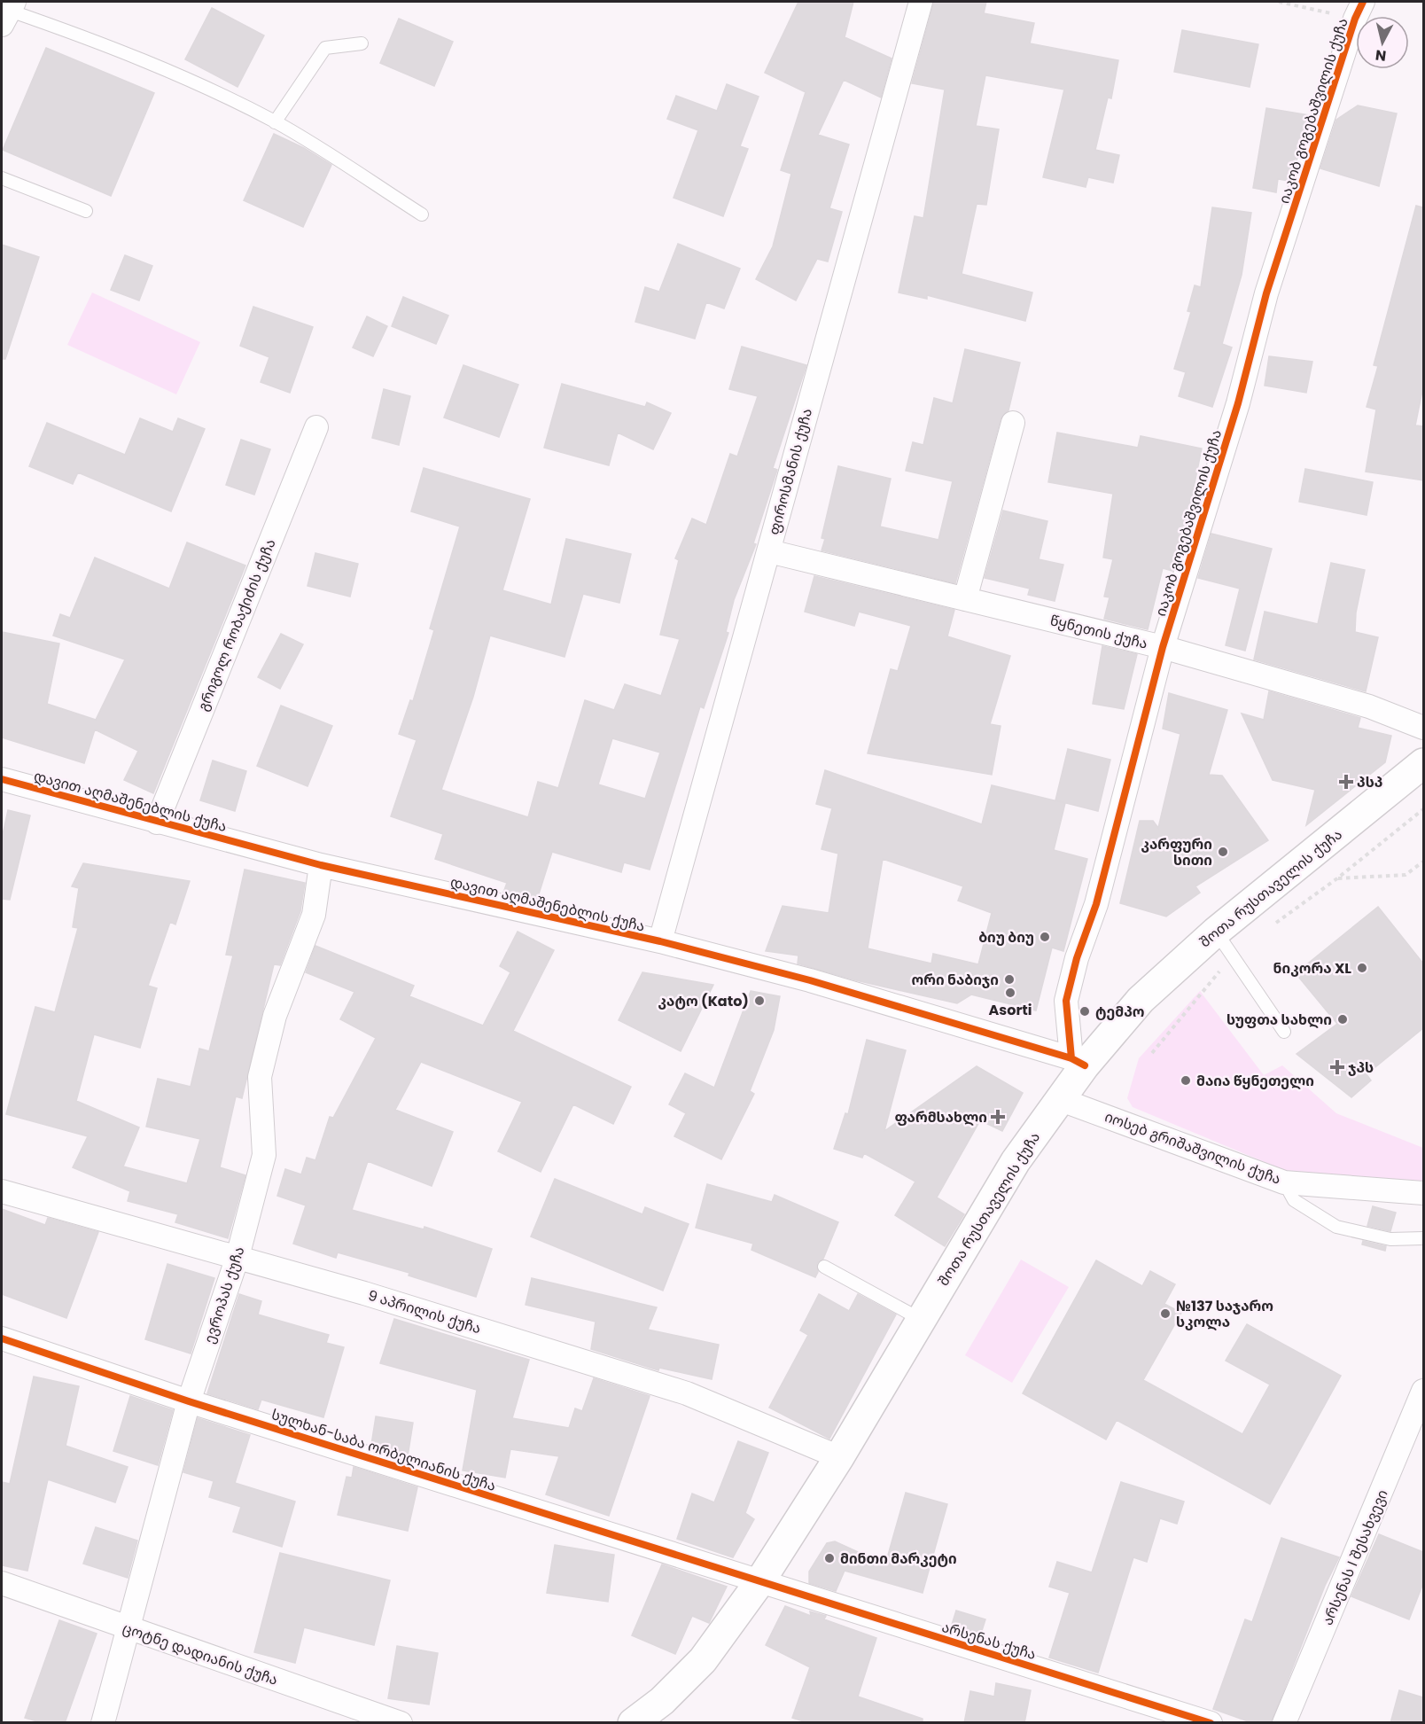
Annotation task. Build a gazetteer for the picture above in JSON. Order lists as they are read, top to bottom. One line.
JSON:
{"streets":{"main road":["შოთა რუსთაველის ქუჩა"],"street":["იაკობ გოგებაშვილის ქუჩა","ფიროსმანის ქუჩა","გრიგოლ რობაქიძის ქუჩა","წყნეთის ქუჩა","დავით აღმაშენებლის ქუჩა","იოსებ გრიშაშვილის ქუჩა","ევროპას ქუჩა","9 აპრილის ქუჩა","სულხან-საბა ორბელიანის ქუჩა","არსენას I შესახვევი","არსენას ქუჩა","ცოტნე დადიანის ქუჩა"]},"crossings":[["იაკობ გოგებაშვილის ქუჩა","წყნეთის ქუჩა"],["იაკობ გოგებაშვილის ქუჩა","დავით აღმაშენებლის ქუჩა"],["იაკობ გოგებაშვილის ქუჩა","შოთა რუსთაველის ქუჩა"],["ფიროსმანის ქუჩა","წყნეთის ქუჩა"],["ფიროსმანის ქუჩა","დავით აღმაშენებლის ქუჩა"],["გრიგოლ რობაქიძის ქუჩა","დავით აღმაშენებლის ქუჩა"],["დავით აღმაშენებლის ქუჩა","შოთა რუსთაველის ქუჩა"],["დავით აღმაშენებლის ქუჩა","ევროპას ქუჩა"],["შოთა რუსთაველის ქუჩა","იოსებ გრიშაშვილის ქუჩა"],["შოთა რუსთაველის ქუჩა","9 აპრილის ქუჩა"],["შოთა რუსთაველის ქუჩა","სულხან-საბა ორბელიანის ქუჩა"],["შოთა რუსთაველის ქუჩა","არსენას ქუჩა"],["ევროპას ქუჩა","9 აპრილის ქუჩა"],["ევროპას ქუჩა","სულხან-საბა ორბელიანის ქუჩა"],["ევროპას ქუჩა","ცოტნე დადიანის ქუჩა"],["სულხან-საბა ორბელიანის ქუჩა","არსენას ქუჩა"]],"places":{"health":["პსპ","ჯპს","ფარმსახლი"],"other":["კარფური სითი","ბიუ ბიუ","ნიკორა XL","ორი ნაბიჯი","Asorti","კატო (Kato)","ტემპო","სუფთა სახლი","მაია წყნეთელი","№137 საჯარო სკოლა","მინთი მარკეტი"]},"north":"bottom"}
